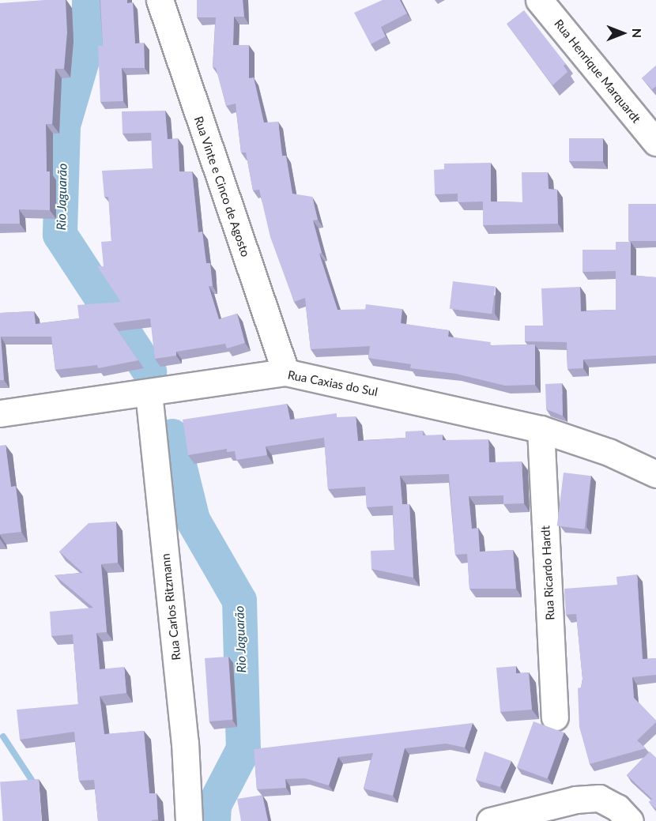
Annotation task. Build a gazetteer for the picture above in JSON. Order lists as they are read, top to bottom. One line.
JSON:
{"streets":{"street":["Rua Henrique Marquardt","Rua Vinte e Cinco de Agosto","Rua Caxias do Sul","Rua Ricardo Hardt","Rua Carlos Ritzmann"]},"crossings":[["Rua Vinte e Cinco de Agosto","Rua Caxias do Sul"],["Rua Caxias do Sul","Rua Ricardo Hardt"],["Rua Caxias do Sul","Rua Carlos Ritzmann"]],"water":["Rio Jaguarão"],"north":"right"}
